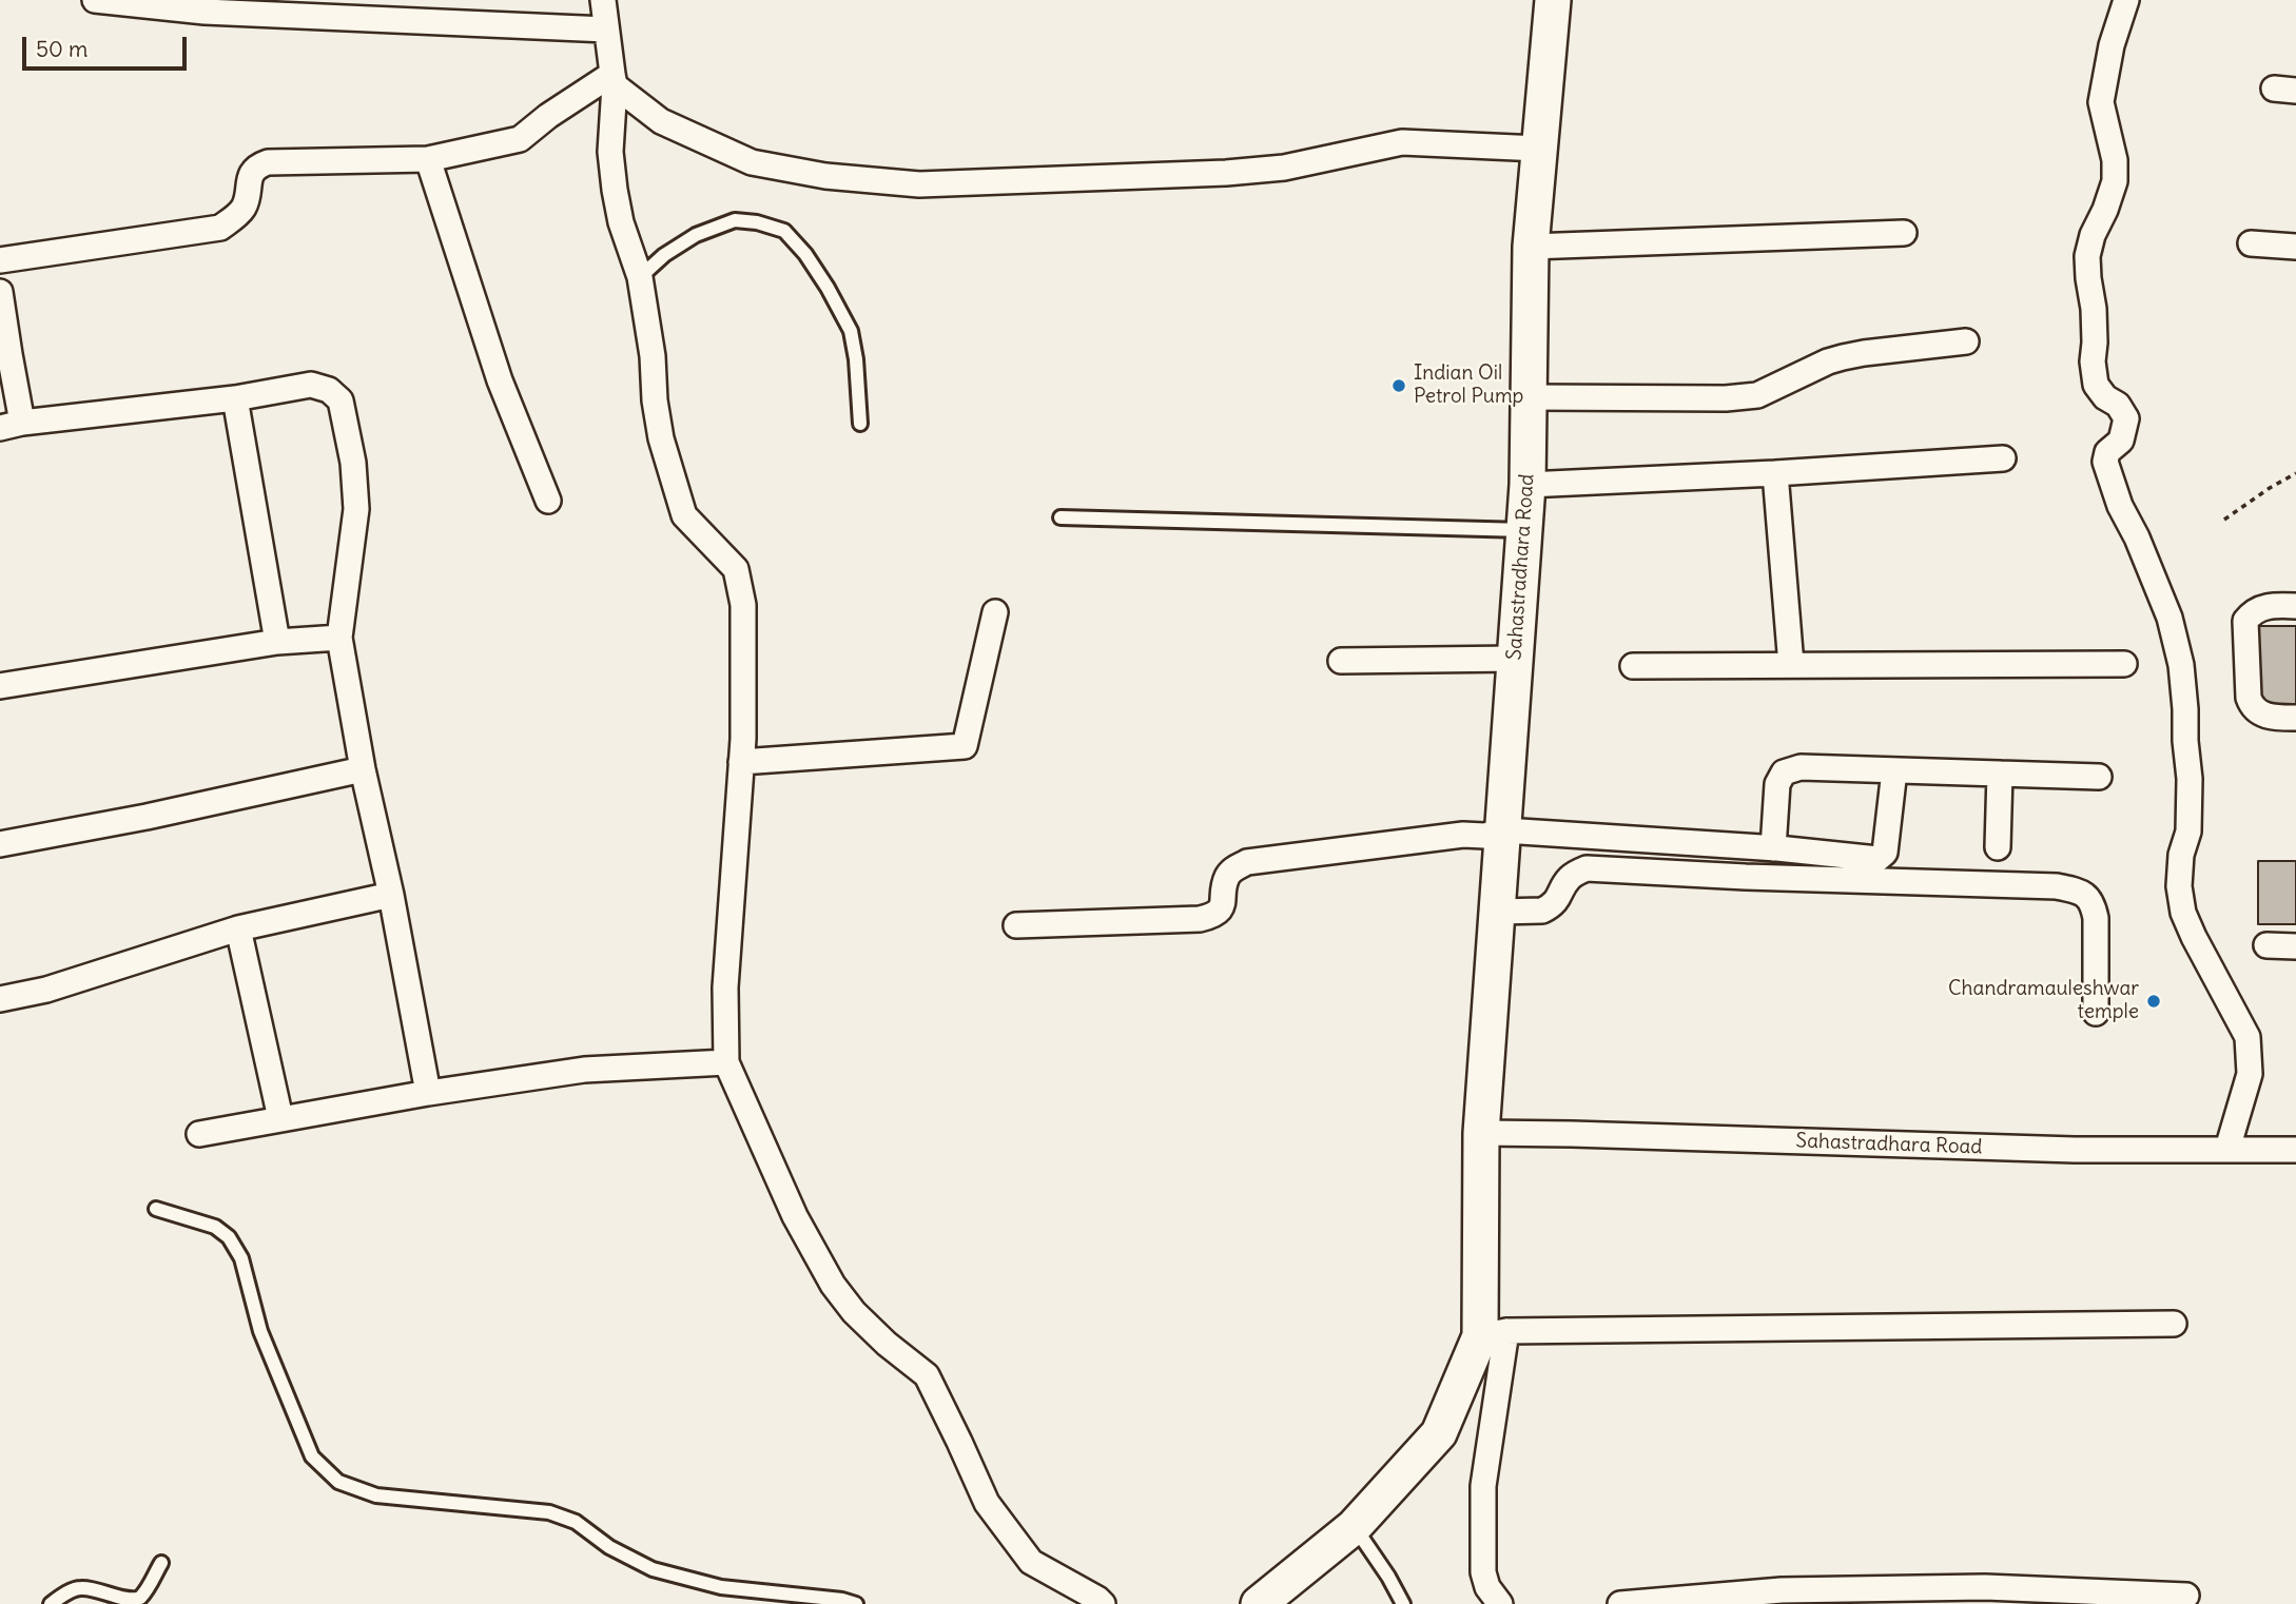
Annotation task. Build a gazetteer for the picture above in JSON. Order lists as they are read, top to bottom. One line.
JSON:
{"streets":{"main road":["Sahastradhara Road"]},"places":["Indian Oil Petrol Pump","Chandramauleshwar temple"],"scale_bar":"50 m"}
